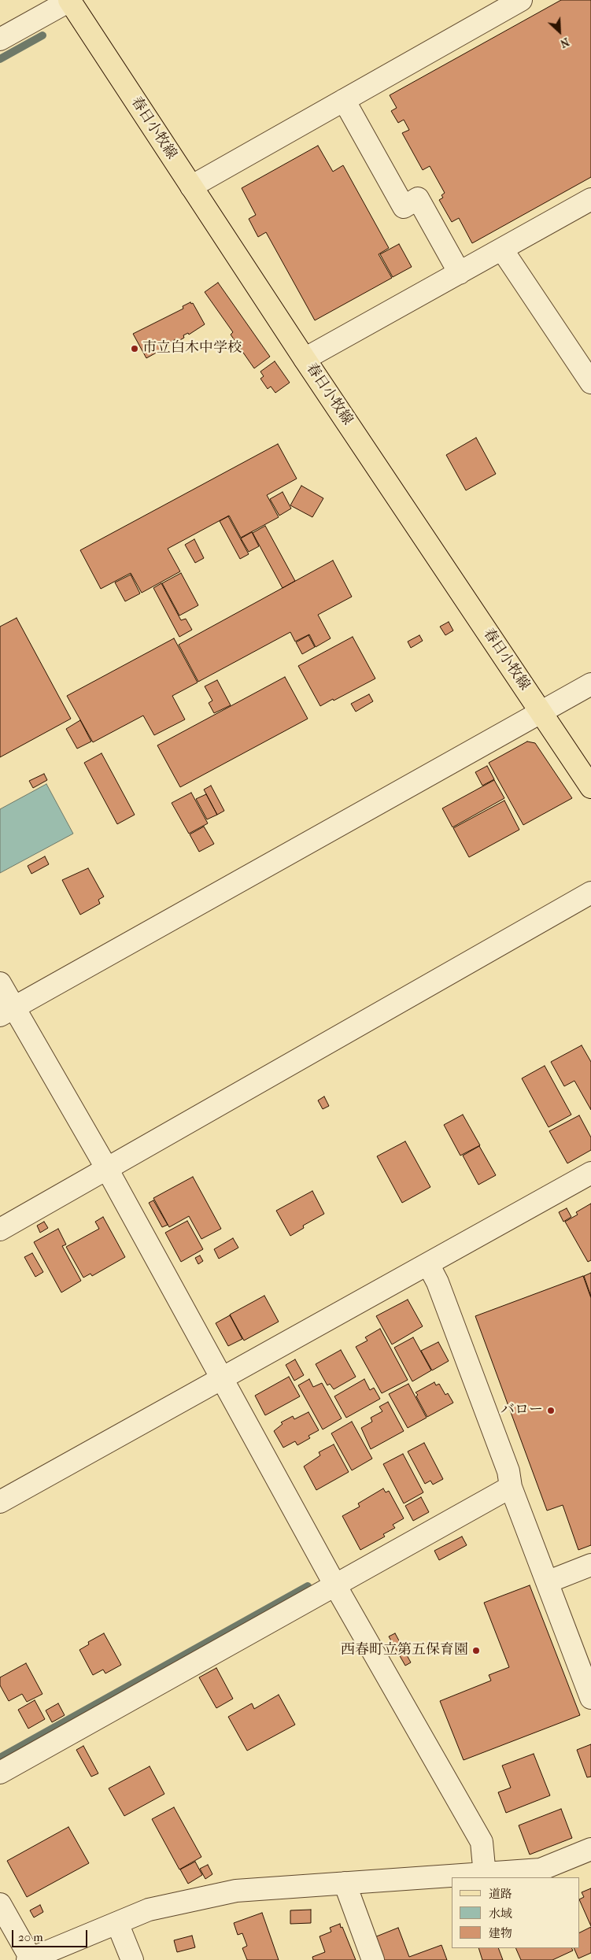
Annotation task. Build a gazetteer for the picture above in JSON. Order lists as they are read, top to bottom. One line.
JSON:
{"streets":{"main road":["春日小牧線"]},"places":["市立白木中学校","バロー","西春町立第五保育園"],"legend":["道路","水域","建物"],"scale_bar":"20 m","north":"bottom right"}
